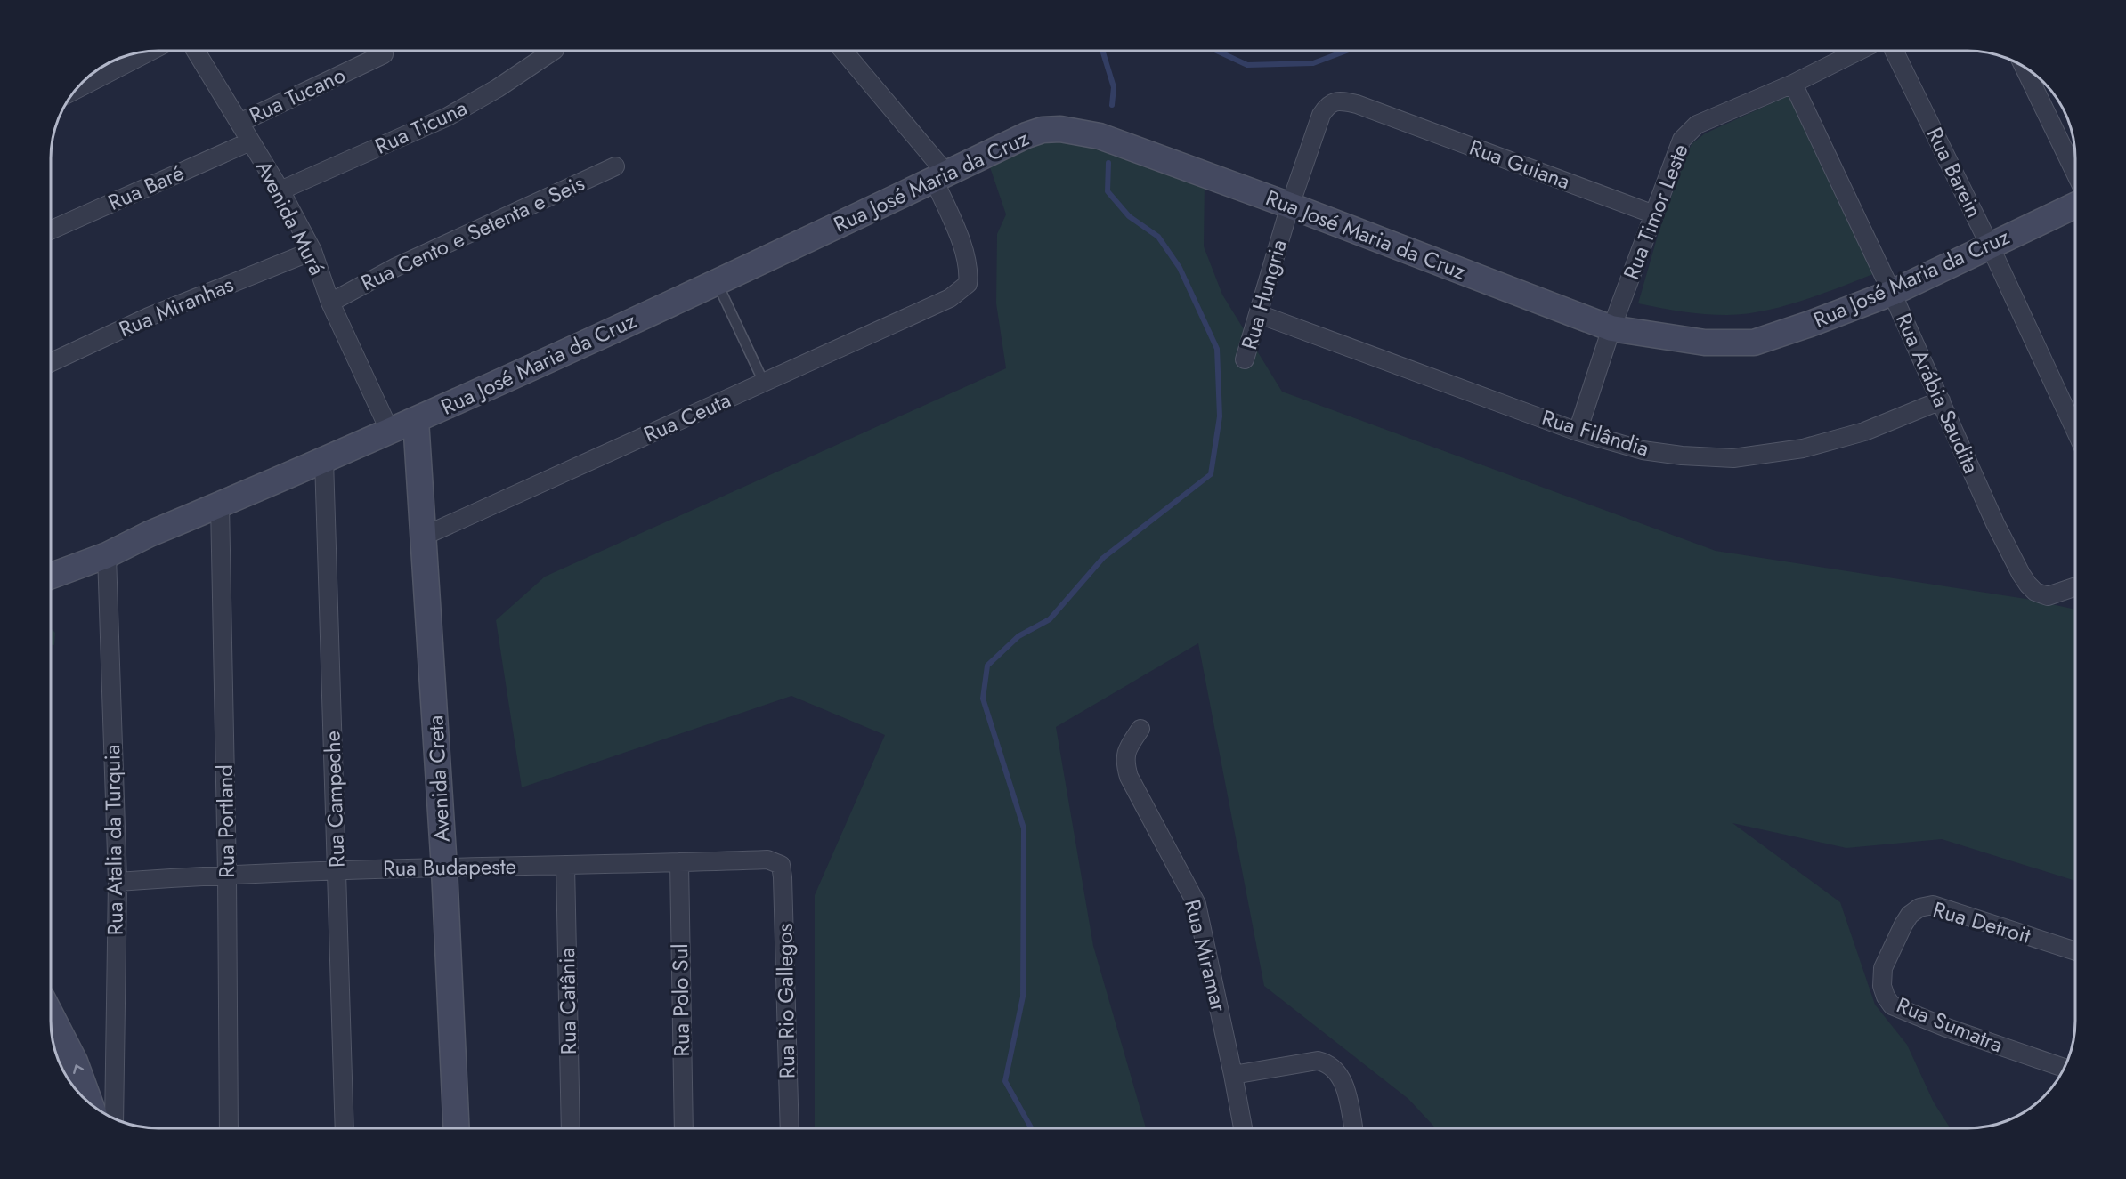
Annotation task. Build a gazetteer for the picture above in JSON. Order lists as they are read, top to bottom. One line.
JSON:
{"streets":{"street":["Rua Tucano","Rua Ticuna","Rua Guiana","Rua Barein","Rua José Maria da Cruz","Rua Baré","Rua Timor Leste","Avenida Murá","Rua Cento e Setenta e Seis","Rua Hungria","Rua Miranhas","Rua Arábia Saudita","Rua Ceuta","Rua Filândia","Avenida Creta","Rua Campeche","Rua Portland","Rua Atalia da Turquia","Rua Budapeste","Rua Detroit","Rua Miramar","Rua Polo Sul","Rua Catânia","Rua Rio Gallegos","Rua Sumatra"]},"crossings":[["Rua Tucano","Avenida Murá"],["Rua Ticuna","Avenida Murá"],["Rua Guiana","Rua Timor Leste"],["Rua Guiana","Rua Hungria"],["Rua Barein","Rua José Maria da Cruz"],["Rua José Maria da Cruz","Rua Timor Leste"],["Rua José Maria da Cruz","Avenida Murá"],["Rua José Maria da Cruz","Rua Hungria"],["Rua José Maria da Cruz","Rua Arábia Saudita"],["Rua José Maria da Cruz","Rua Ceuta"],["Rua José Maria da Cruz","Avenida Creta"],["Rua José Maria da Cruz","Rua Campeche"],["Rua José Maria da Cruz","Rua Portland"],["Rua José Maria da Cruz","Rua Atalia da Turquia"],["Rua Baré","Avenida Murá"],["Rua Timor Leste","Rua Arábia Saudita"],["Rua Timor Leste","Rua Filândia"],["Avenida Murá","Rua Cento e Setenta e Seis"],["Avenida Murá","Rua Miranhas"],["Rua Hungria","Rua Filândia"],["Rua Arábia Saudita","Rua Filândia"],["Rua Ceuta","Avenida Creta"],["Avenida Creta","Rua Budapeste"],["Rua Campeche","Rua Budapeste"],["Rua Portland","Rua Budapeste"],["Rua Atalia da Turquia","Rua Budapeste"],["Rua Budapeste","Rua Polo Sul"],["Rua Budapeste","Rua Catânia"],["Rua Budapeste","Rua Rio Gallegos"],["Rua Detroit","Rua Sumatra"]]}
